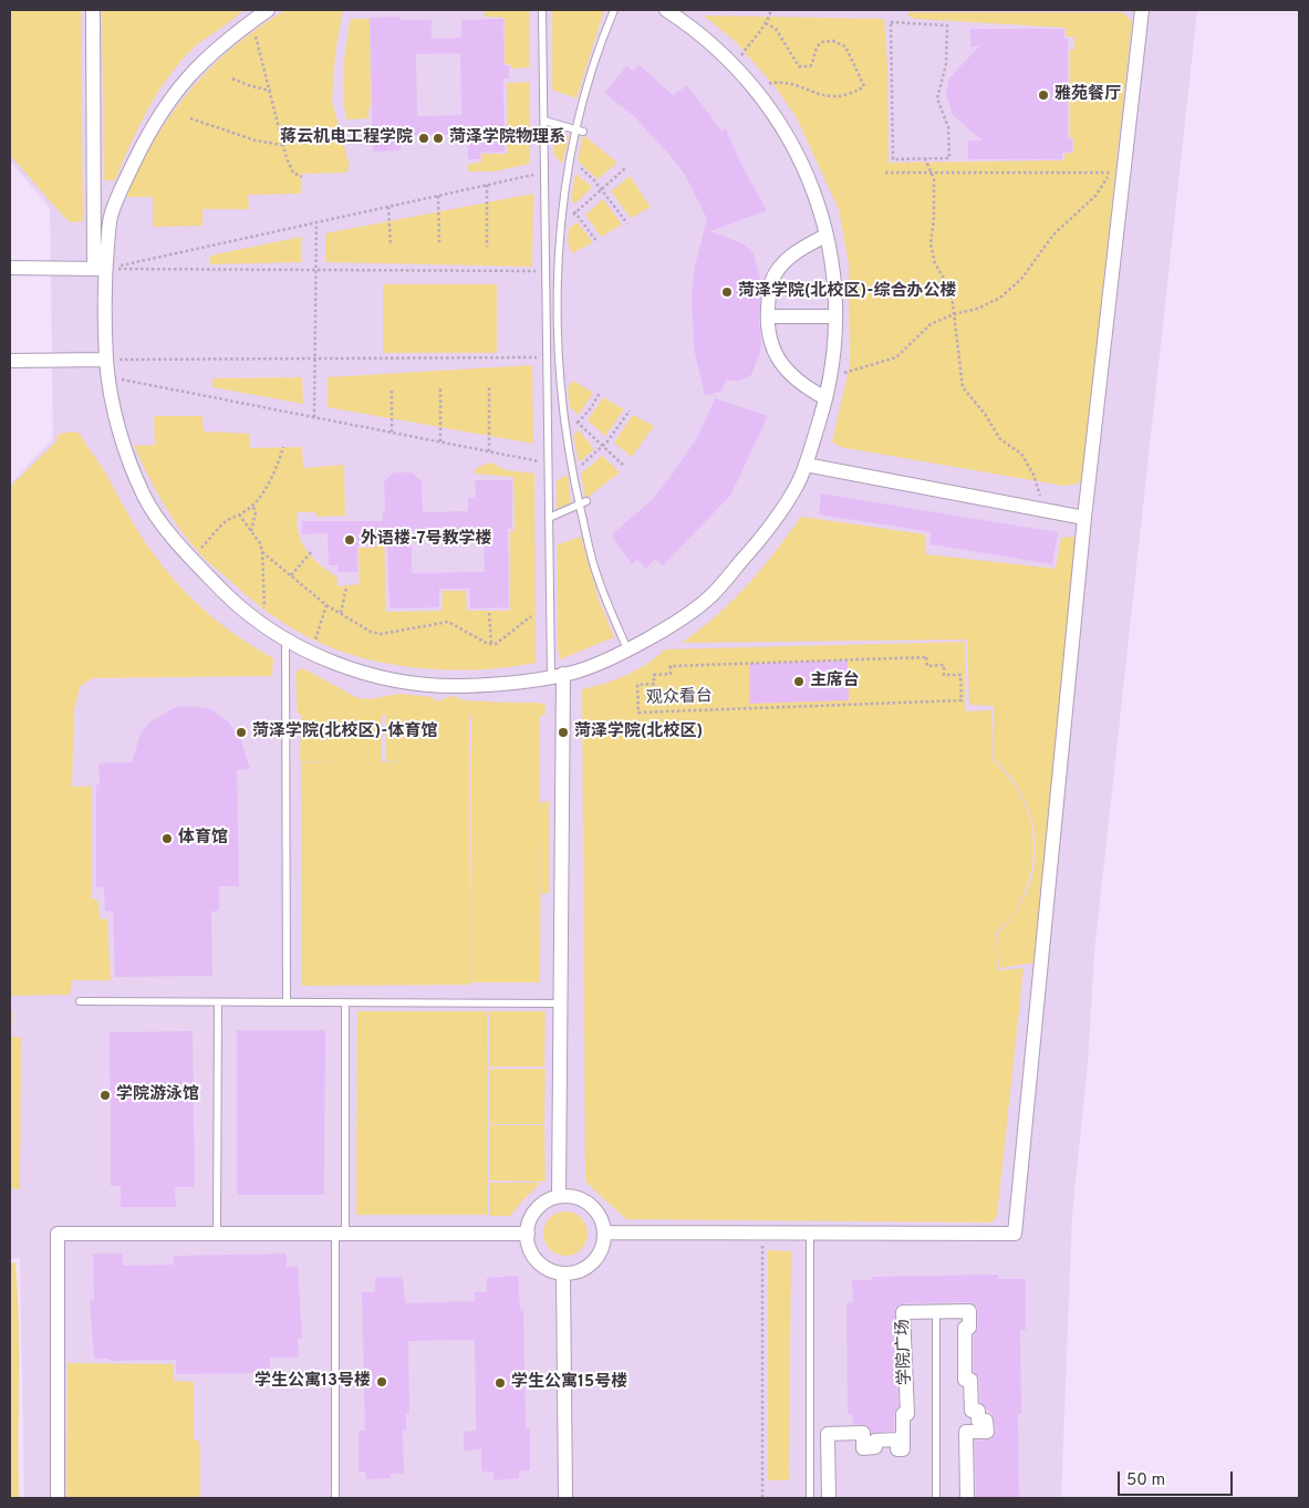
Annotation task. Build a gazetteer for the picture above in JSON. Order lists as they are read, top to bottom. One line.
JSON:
{"streets":{"street":["学院广场"],"path":["观众看台"]},"places":["雅苑餐厅","蒋云机电工程学院","菏泽学院物理系","菏泽学院(北校区)-综合办公楼","外语楼-7号教学楼","主席台","菏泽学院(北校区)-体育馆","菏泽学院(北校区)","体育馆","学院游泳馆","学生公寓13号楼","学生公寓15号楼"],"scale_bar":"50 m"}
